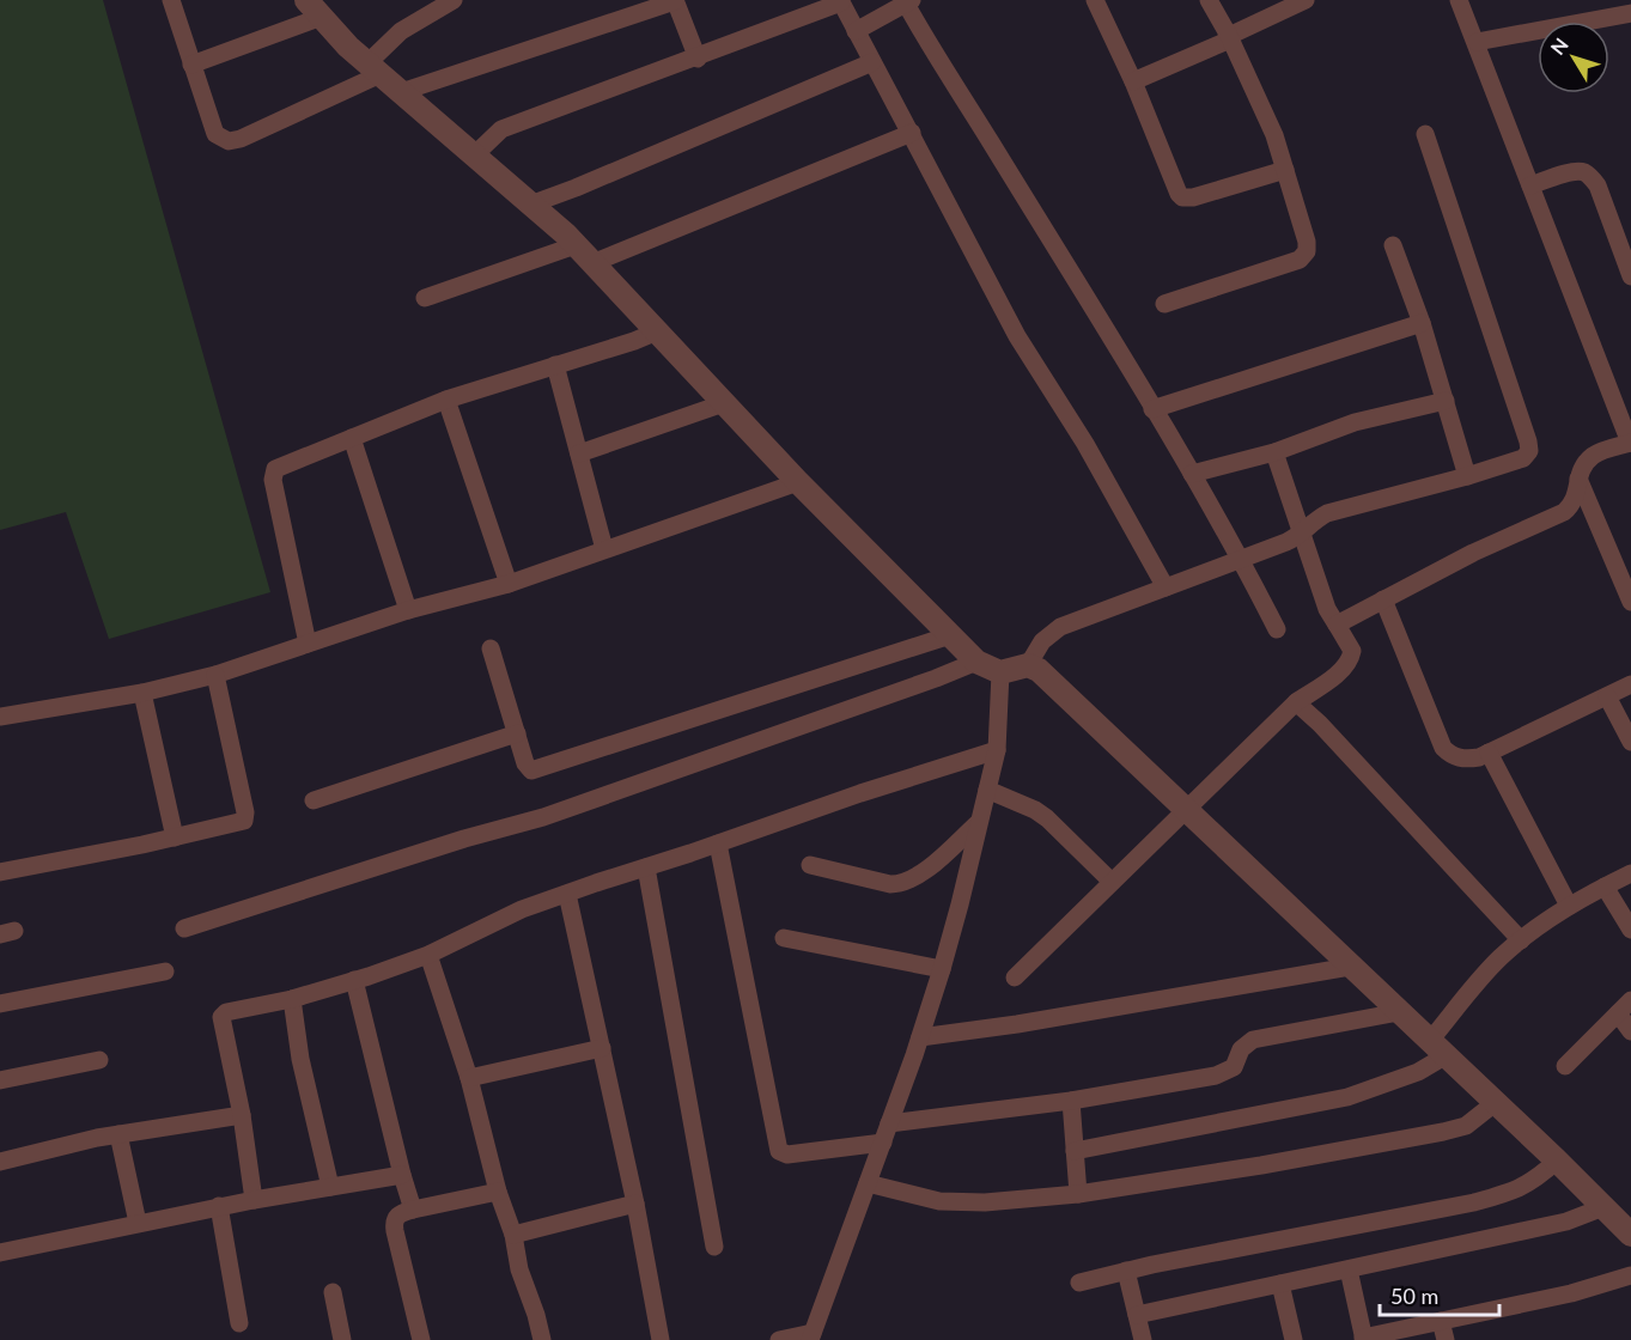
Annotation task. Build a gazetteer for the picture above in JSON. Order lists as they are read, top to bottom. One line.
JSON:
{"scale_bar":"50 m","north":"top left"}
